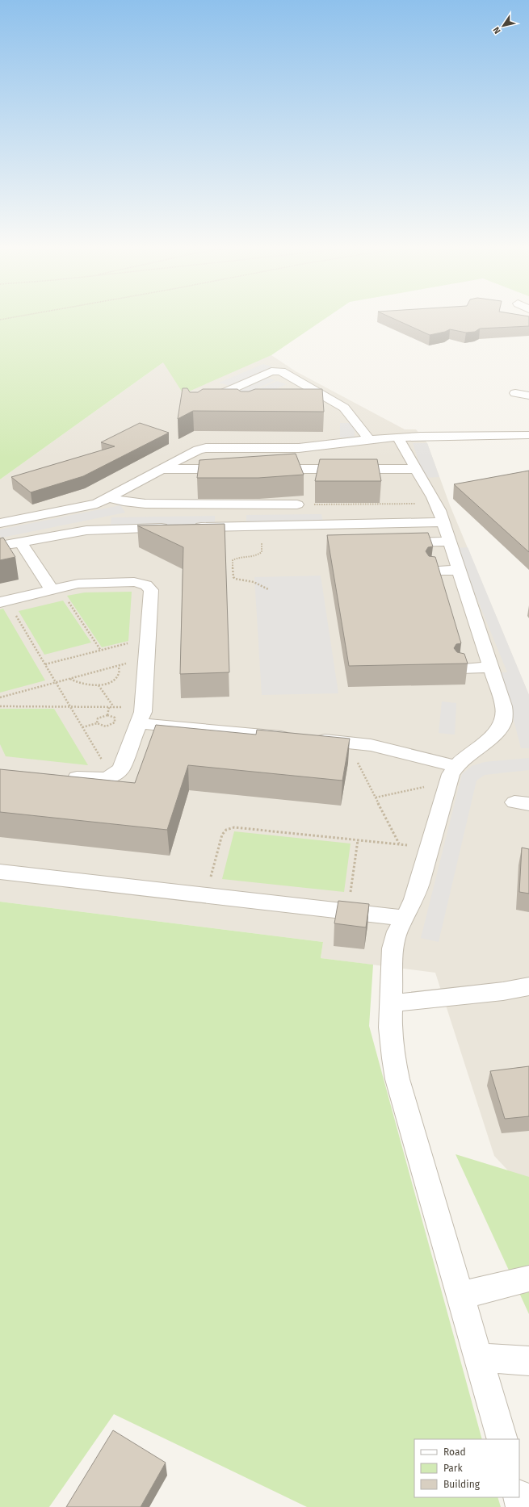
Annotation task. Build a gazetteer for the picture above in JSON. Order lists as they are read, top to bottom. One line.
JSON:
{"legend":["Road","Park","Building"],"north":"bottom left"}
